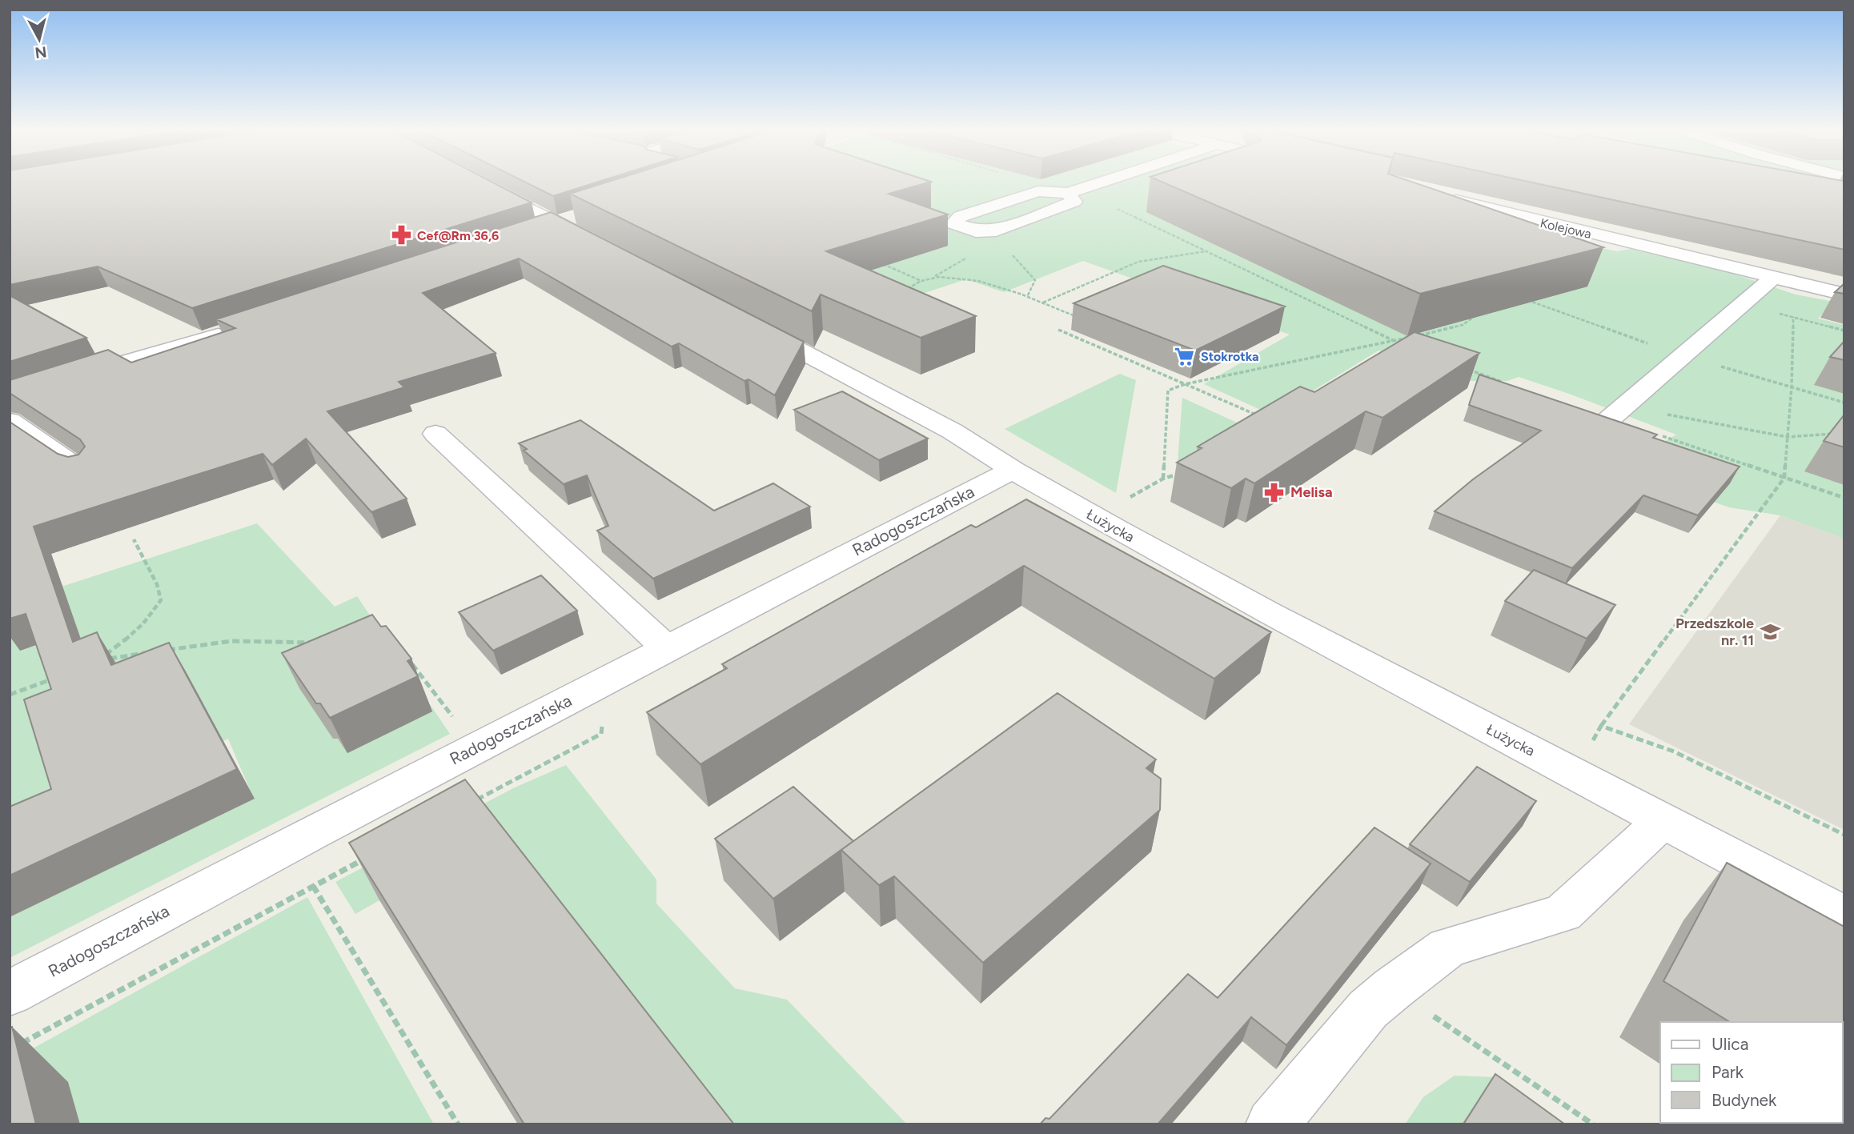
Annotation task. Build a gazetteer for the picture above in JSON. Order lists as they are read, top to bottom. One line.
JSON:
{"streets":{"street":["Kolejowa","Radogoszczańska","Łużycka"]},"crossings":[["Radogoszczańska","Łużycka"]],"places":{"pharmacy":["Cef@Rm 36,6","Melisa"],"supermarket":["Stokrotka"],"school or university":["Przedszkole nr. 11"]},"legend":["Ulica","Park","Budynek"],"north":"bottom"}
